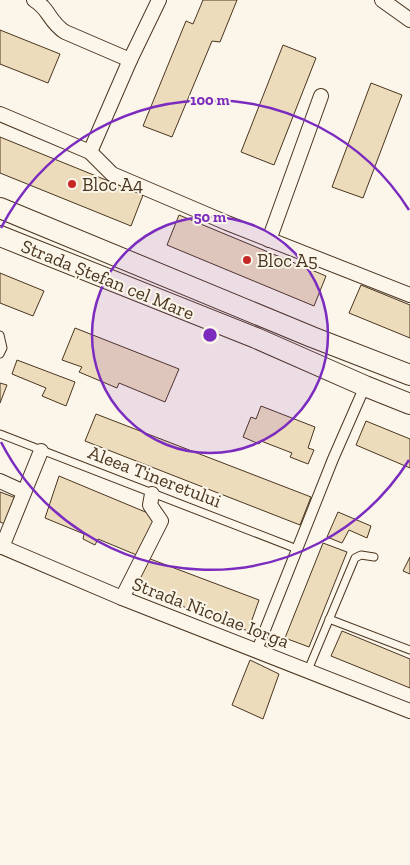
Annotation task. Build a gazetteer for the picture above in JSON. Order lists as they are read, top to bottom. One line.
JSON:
{"streets":{"main road":["Strada Ștefan cel Mare"],"street":["Strada Nicolae Iorga"],"lane":["Aleea Tineretului"]},"places":["Bloc A4","Bloc A5"],"rings":["100 m","50 m"]}
